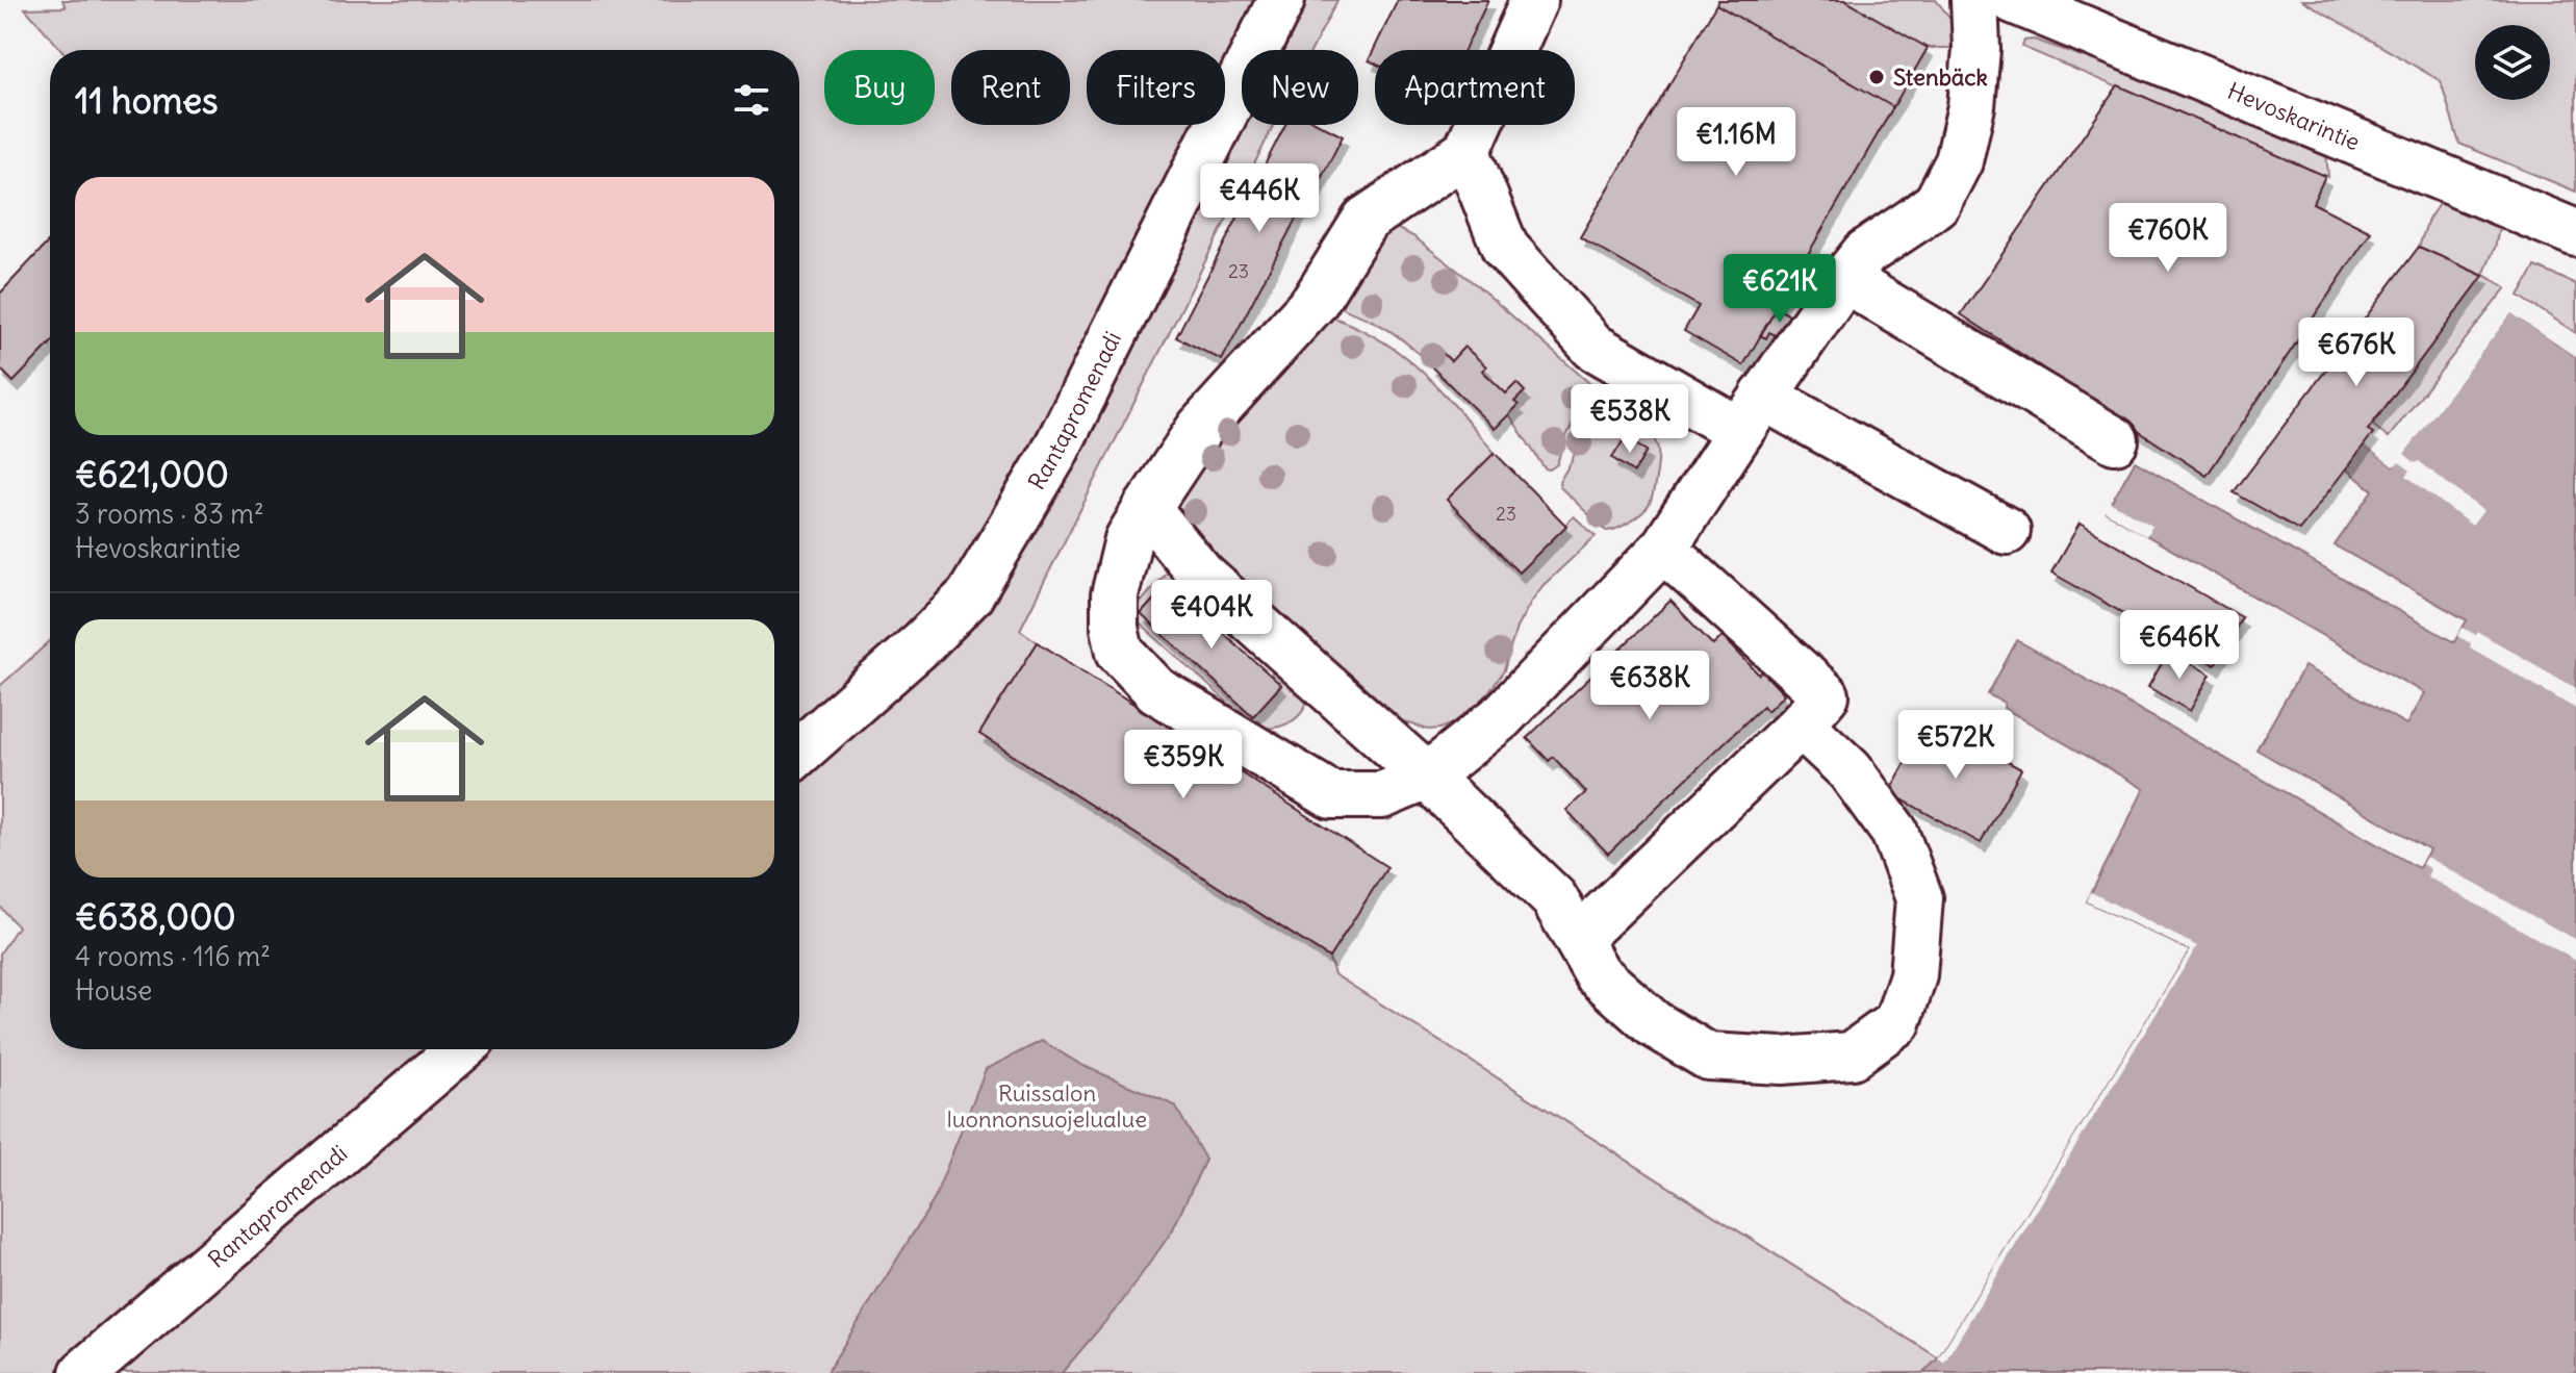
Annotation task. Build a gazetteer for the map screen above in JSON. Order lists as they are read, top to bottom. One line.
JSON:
{"streets":{"street":["Hevoskarintie","Rantapromenadi"]},"parks":["Ruissalon luonnonsuojelualue"],"places":["Stenbäck"],"house_numbers":["23","23"],"page":{"chip":["Buy","Rent","Filters","New","Apartment"],"heading":"11 homes","price":["€1.16M","€446K","€760K","€621K","€676K","€538K","€404K","€646K","€638K","€572K","€359K"],"list":[{"name":"€621,000","note":"3 rooms · 83 m² · Hevoskarintie"},{"name":"€638,000","note":"4 rooms · 116 m² · House"}]}}
